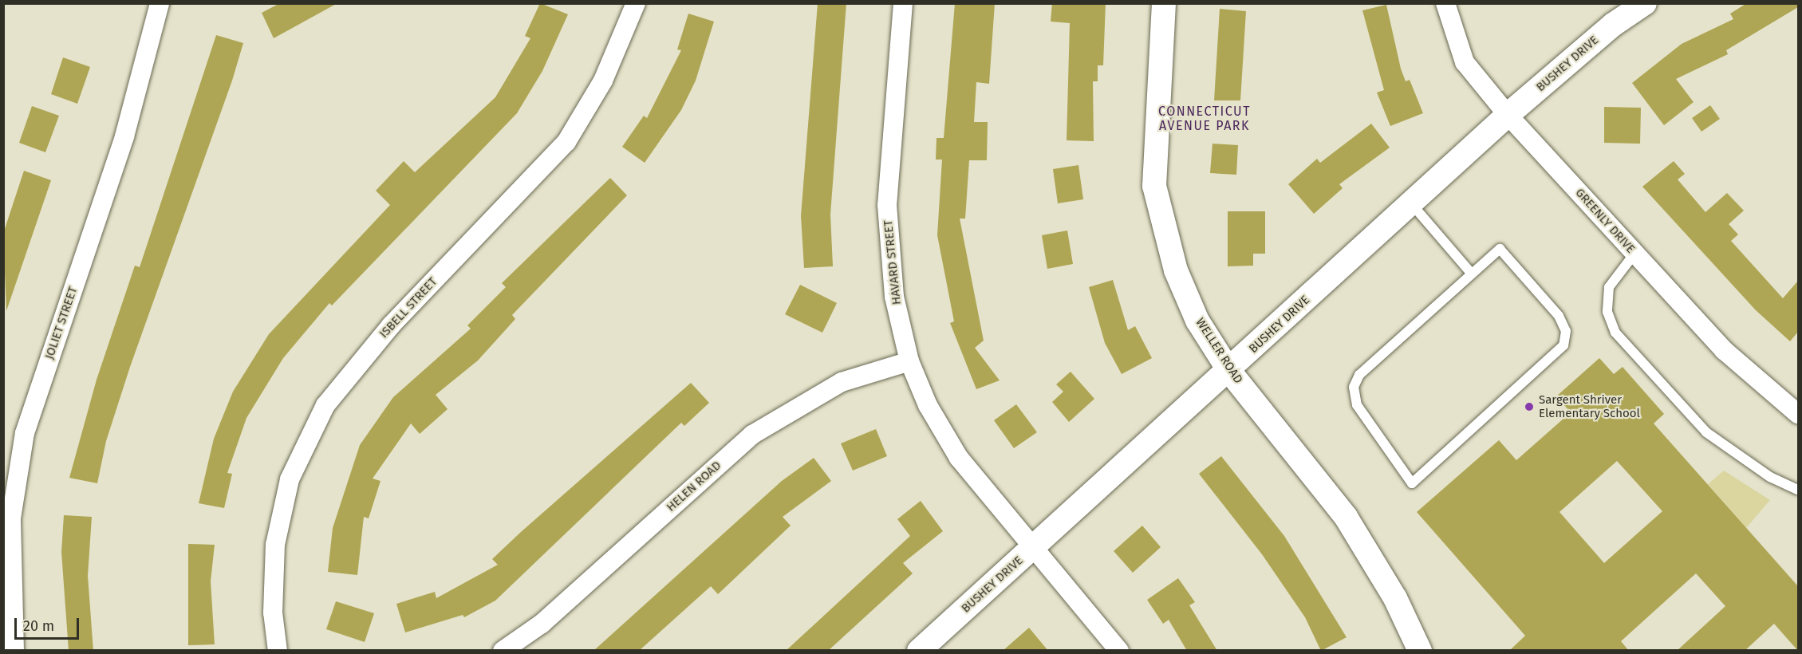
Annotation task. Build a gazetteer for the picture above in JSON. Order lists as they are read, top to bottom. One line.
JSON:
{"streets":{"street":["BUSHEY DRIVE","GREENLY DRIVE","HAVARD STREET","ISBELL STREET","JOLIET STREET","WELLER ROAD","HELEN ROAD"]},"crossings":[["BUSHEY DRIVE","GREENLY DRIVE"],["BUSHEY DRIVE","HAVARD STREET"],["BUSHEY DRIVE","WELLER ROAD"],["HAVARD STREET","HELEN ROAD"]],"districts":["CONNECTICUT AVENUE PARK"],"places":["Sargent Shriver Elementary School"],"scale_bar":"20 m"}
